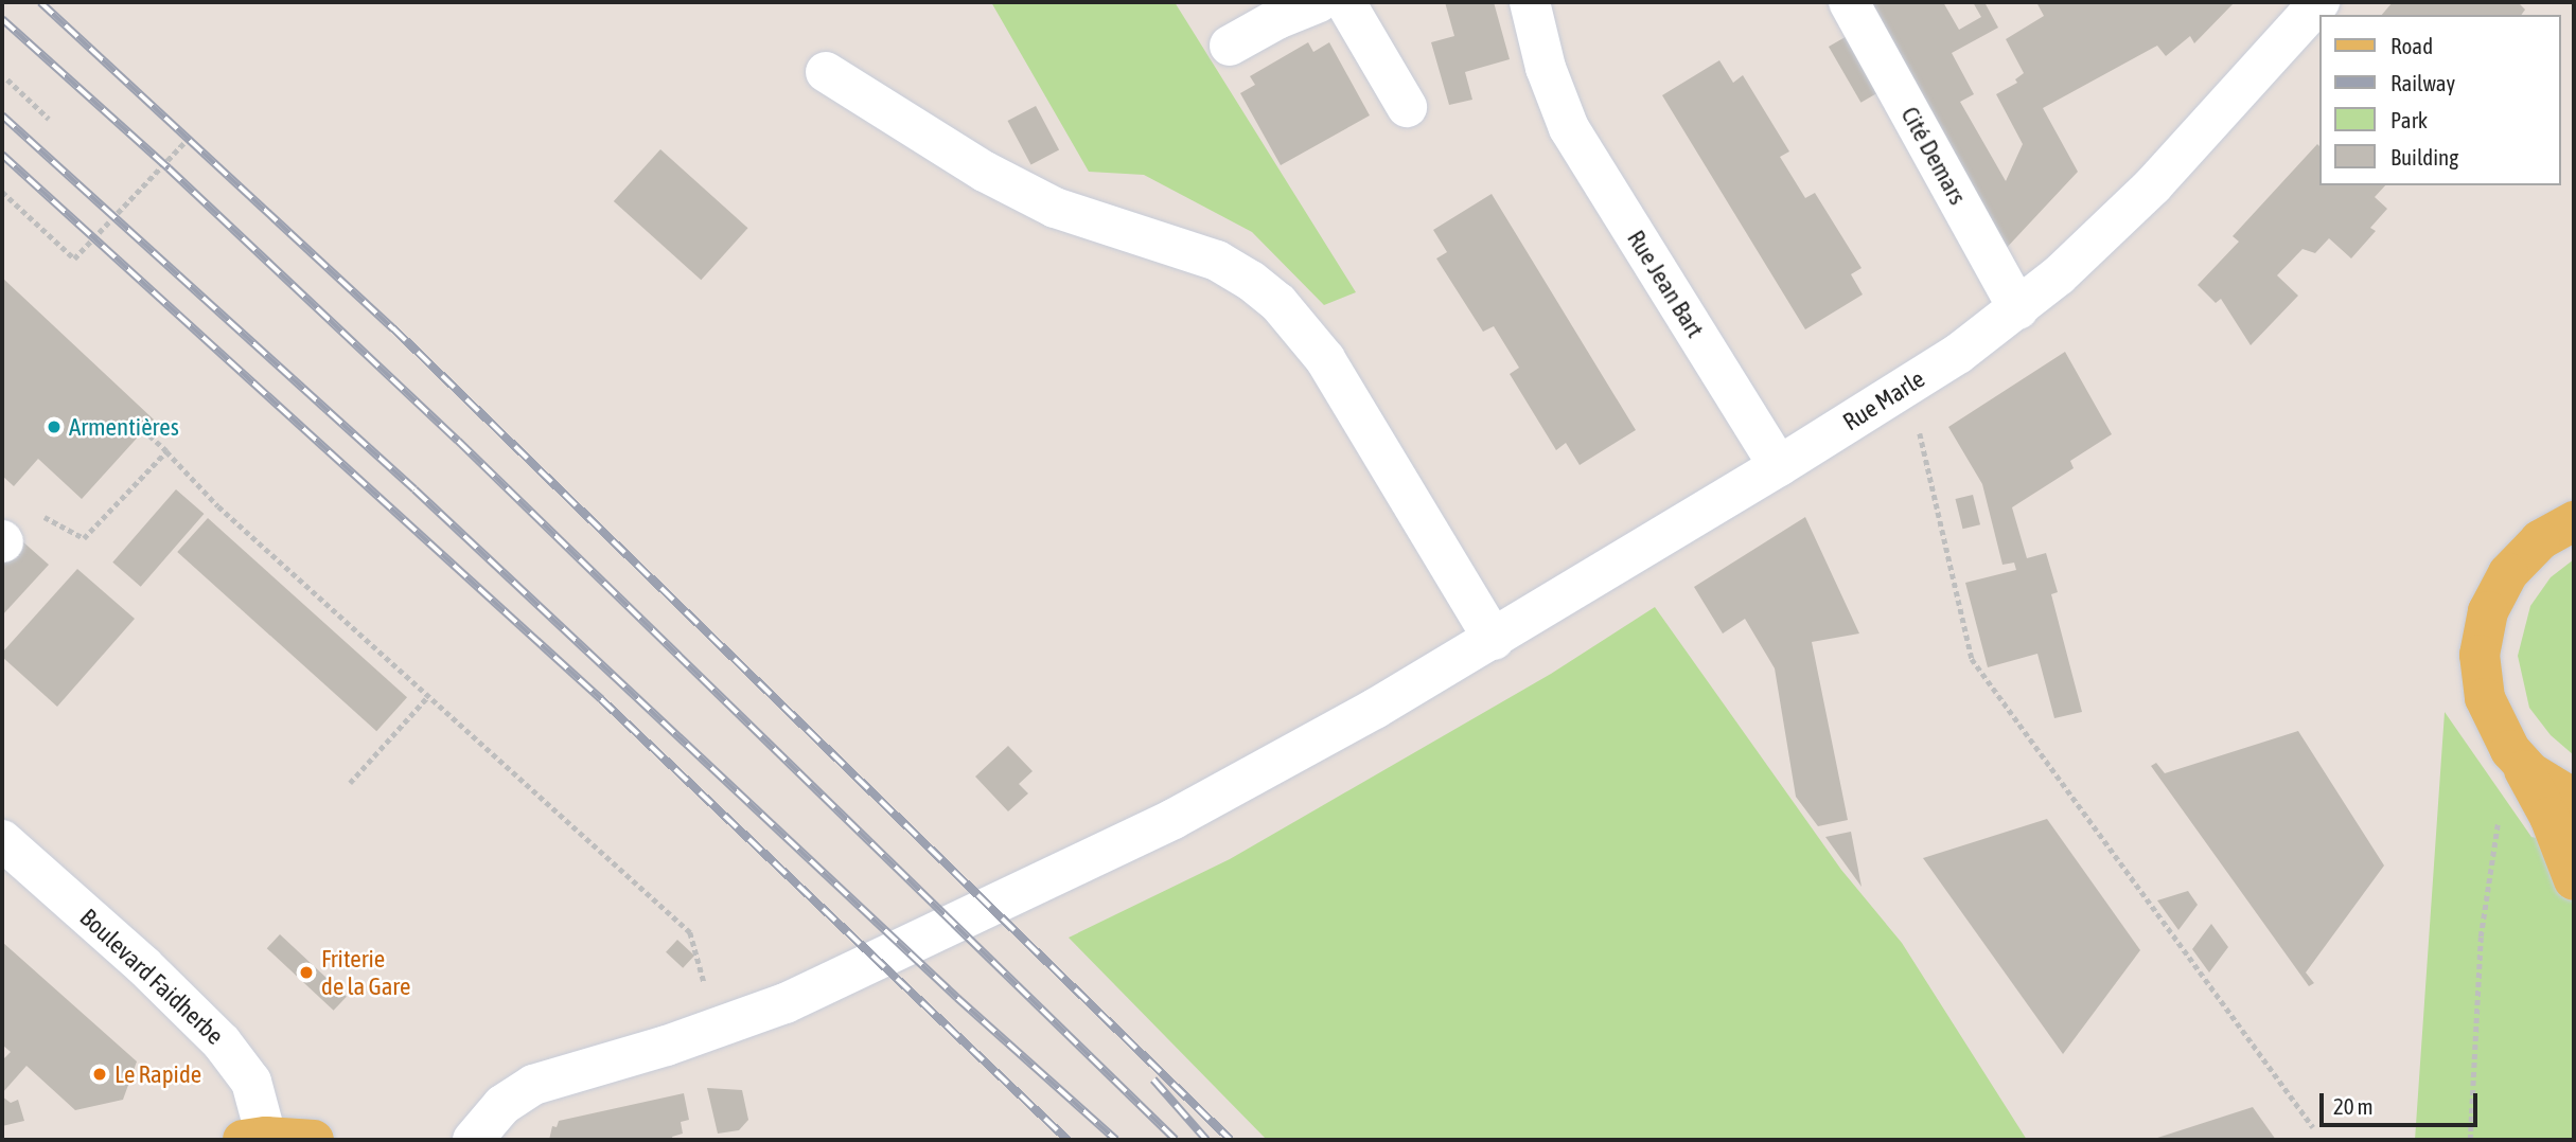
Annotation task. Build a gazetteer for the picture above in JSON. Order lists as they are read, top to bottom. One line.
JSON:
{"streets":{"street":["Cité Demars","Rue Jean Bart","Rue Marle","Boulevard Faidherbe"]},"crossings":[["Cité Demars","Rue Marle"],["Rue Jean Bart","Rue Marle"]],"places":["Armentières","Friterie de la Gare","Le Rapide"],"legend":["Road","Railway","Park","Building"],"scale_bar":"20 m"}
